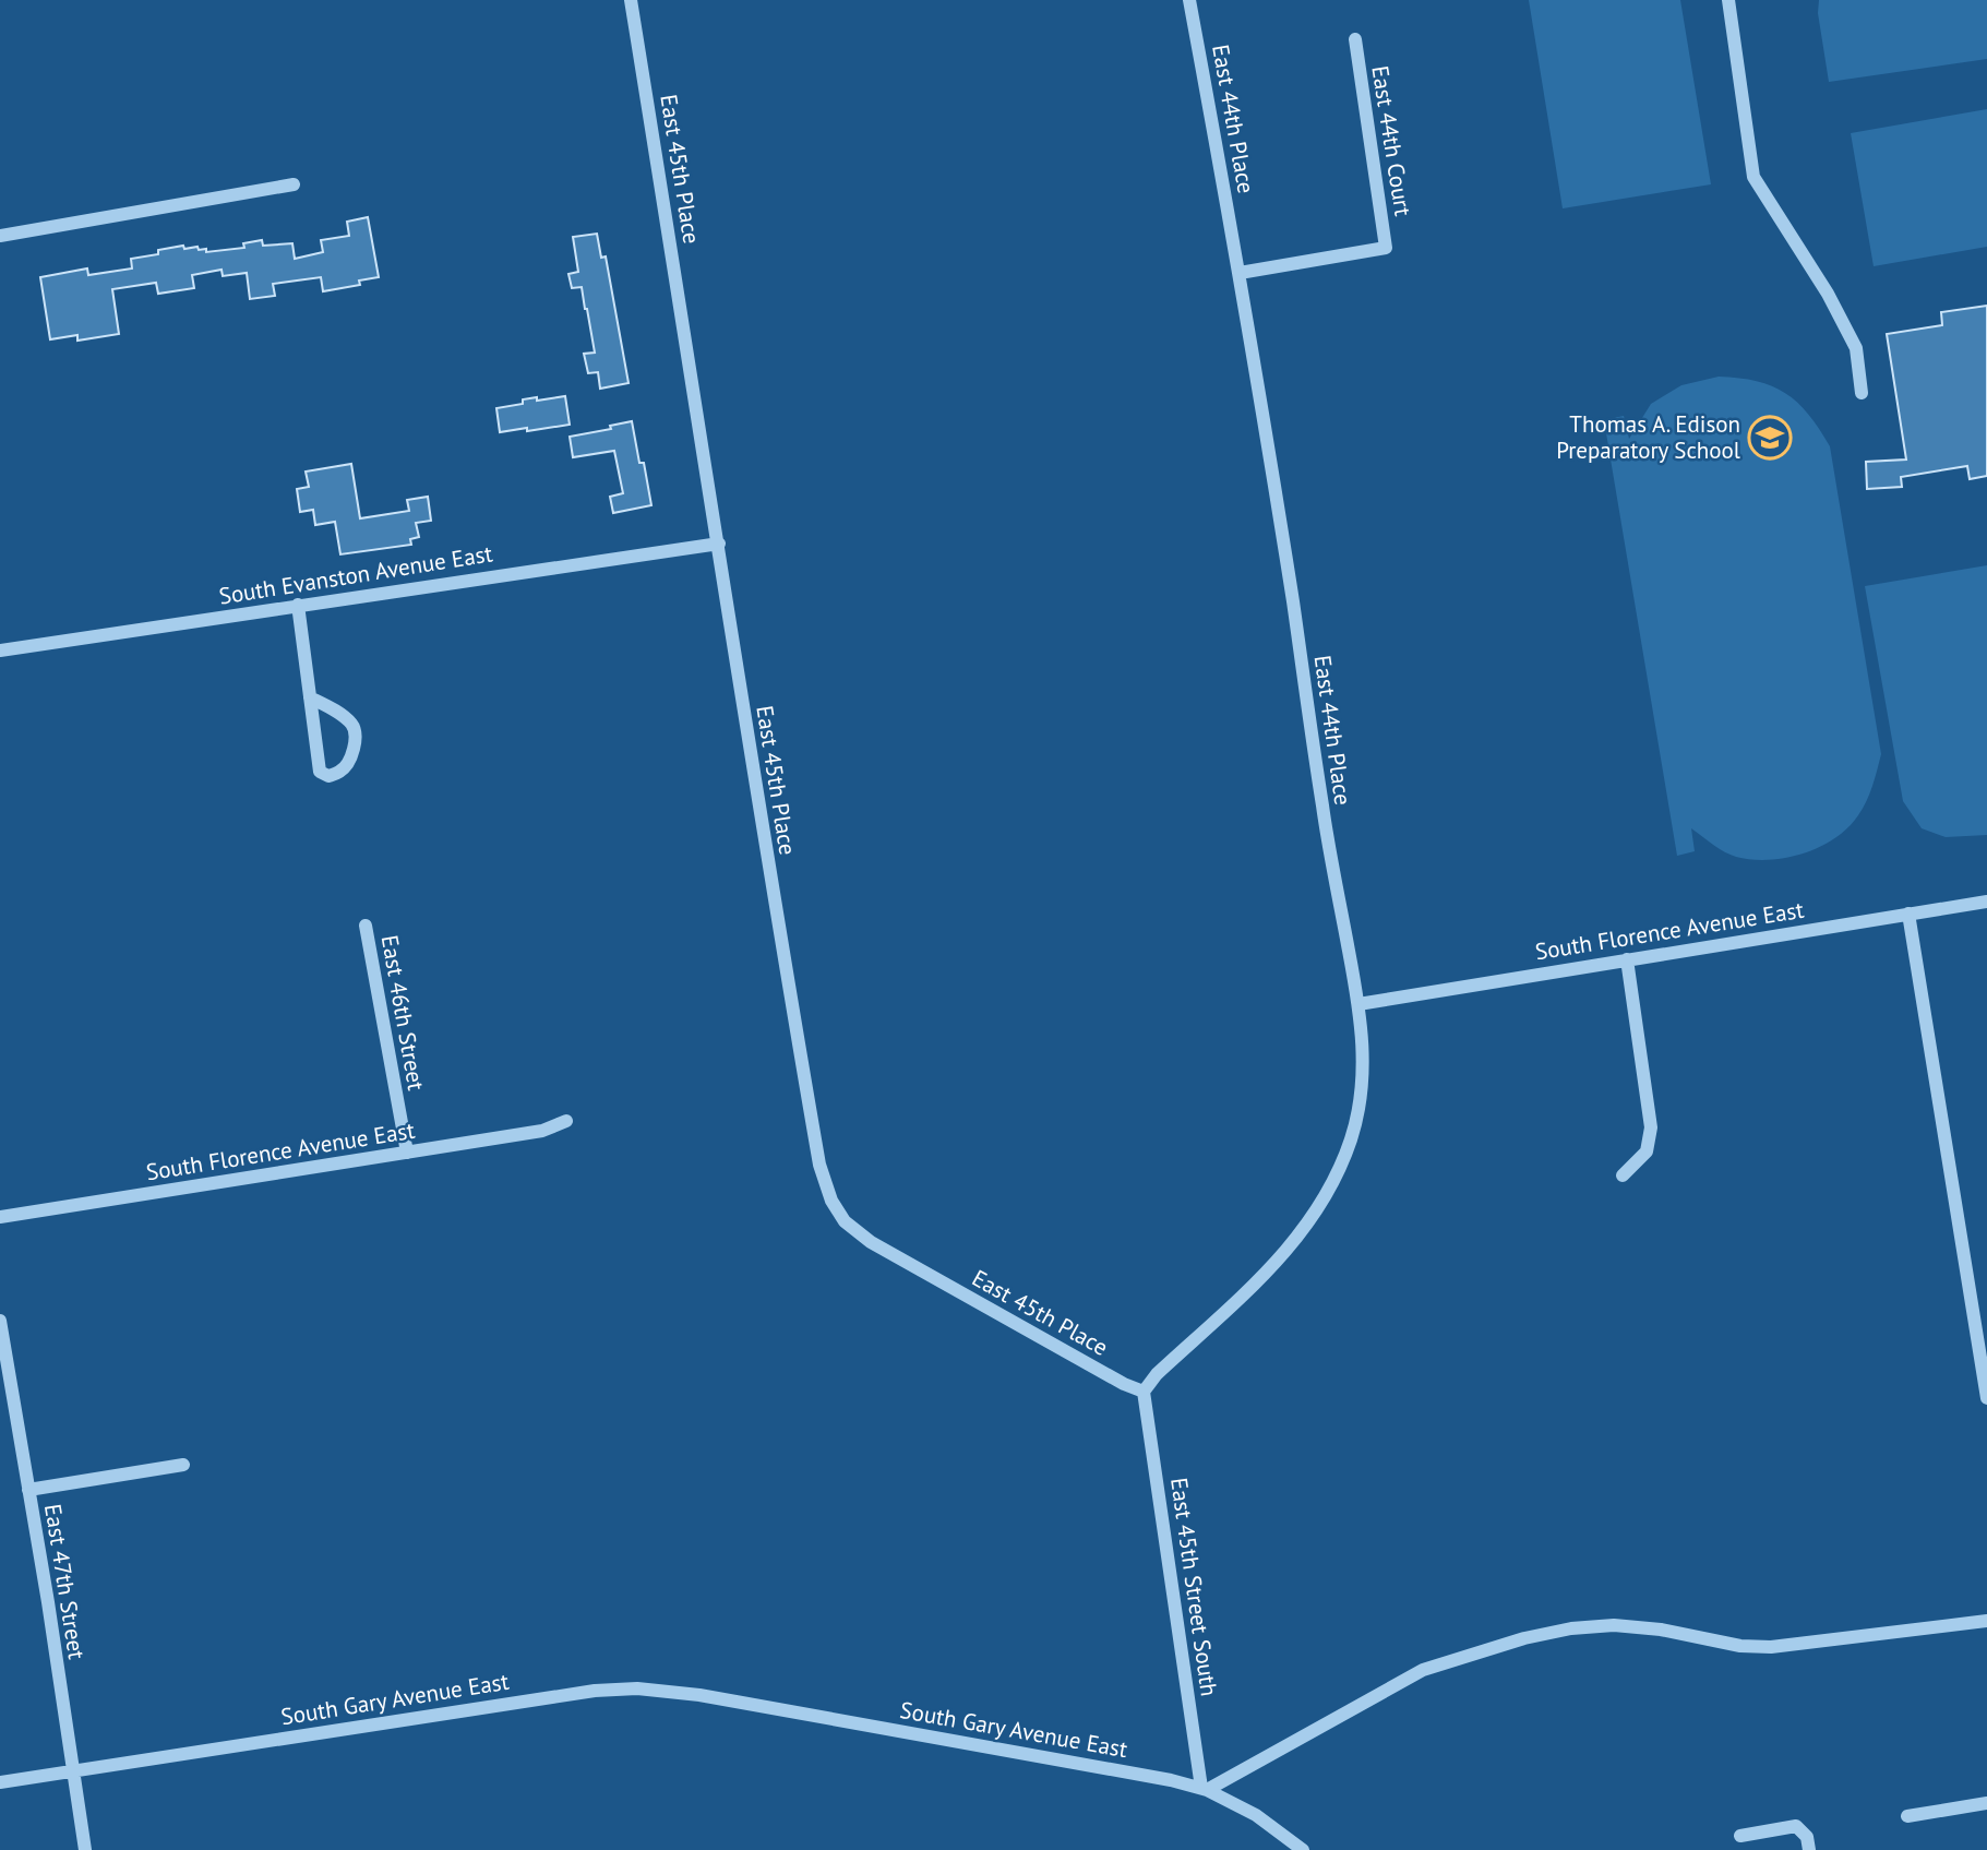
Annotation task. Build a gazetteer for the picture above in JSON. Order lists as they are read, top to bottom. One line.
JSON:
{"streets":{"street":["East 44th Place","East 44th Court","East 45th Place","South Evanston Avenue East","South Florence Avenue East","East 46th Street","East 47th Street","East 45th Street South","South Gary Avenue East"]},"crossings":[["East 44th Place","East 44th Court"],["East 44th Place","East 45th Place"],["East 44th Place","South Florence Avenue East"],["East 44th Place","East 45th Street South"],["East 45th Place","South Evanston Avenue East"],["East 45th Place","East 45th Street South"],["South Florence Avenue East","East 46th Street"],["East 47th Street","South Gary Avenue East"],["East 45th Street South","South Gary Avenue East"]],"places":{"school or university":["Thomas A. Edison Preparatory School"]}}
